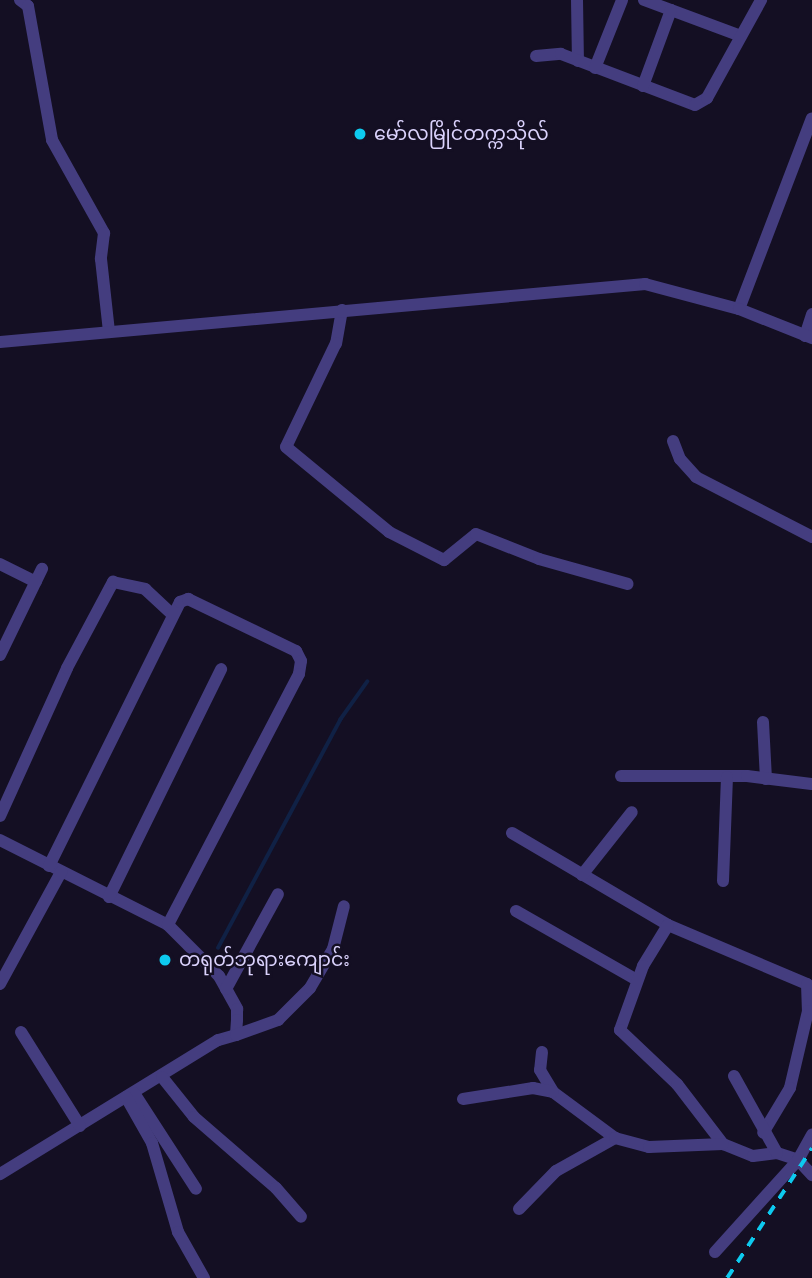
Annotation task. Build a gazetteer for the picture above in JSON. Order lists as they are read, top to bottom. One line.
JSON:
{"places":["မော်လမြိုင်တက္ကသိုလ်","တရုတ်ဘုရားကျောင်း"]}
